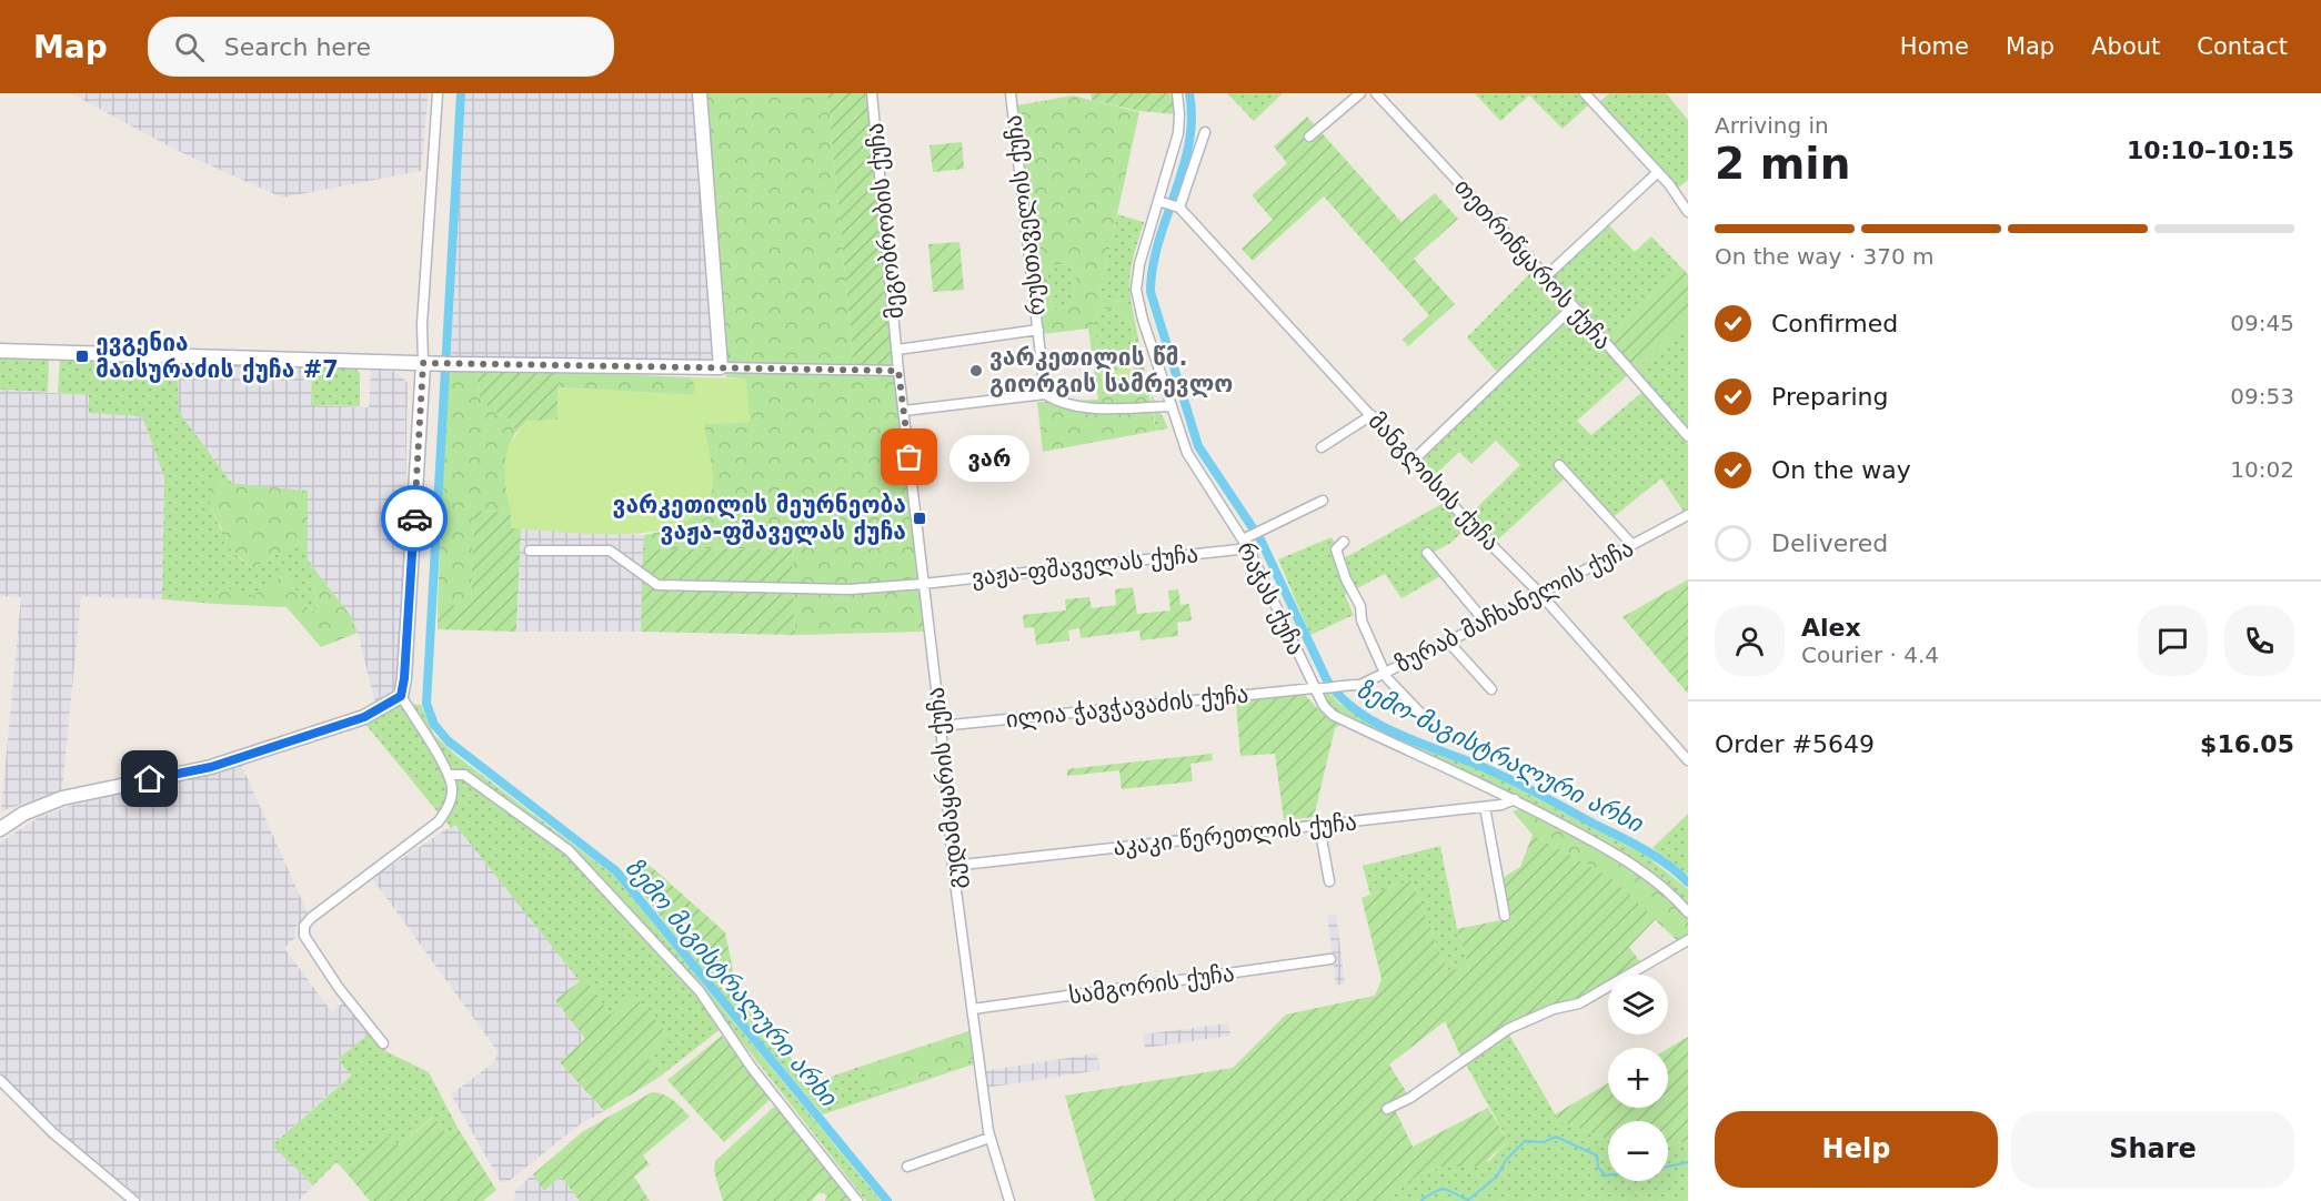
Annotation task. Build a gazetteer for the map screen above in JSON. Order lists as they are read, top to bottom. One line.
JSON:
{"streets":{"street":["რუსთაველის ქუჩა","მეგობრობის ქუჩა","თეთრიწყაროს ქუჩა","მანგლისის ქუჩა","ვაჟა-ფშაველას ქუჩა","რაჭას ქუჩა","ზურაბ მაჩხანელის ქუჩა","ილია ჭავჭავაძის ქუჩა","გუდამაყარის ქუჩა","აკაკი წერეთლის ქუჩა","სამგორის ქუჩა"]},"crossings":[["მეგობრობის ქუჩა","გუდამაყარის ქუჩა"],["მანგლისის ქუჩა","ზურაბ მაჩხანელის ქუჩა"],["ვაჟა-ფშაველას ქუჩა","რაჭას ქუჩა"],["ვაჟა-ფშაველას ქუჩა","გუდამაყარის ქუჩა"],["რაჭას ქუჩა","ზურაბ მაჩხანელის ქუჩა"],["რაჭას ქუჩა","ილია ჭავჭავაძის ქუჩა"],["რაჭას ქუჩა","აკაკი წერეთლის ქუჩა"],["ზურაბ მაჩხანელის ქუჩა","ილია ჭავჭავაძის ქუჩა"],["ილია ჭავჭავაძის ქუჩა","გუდამაყარის ქუჩა"],["გუდამაყარის ქუჩა","აკაკი წერეთლის ქუჩა"],["გუდამაყარის ქუჩა","სამგორის ქუჩა"]],"water":["ზემო-მაგისტრალური არხი","ზემო მაგისტრალური არხი"],"places":{"transit":["ევგენია მაისურაძის ქუჩა #7","ვარკეთილის მეურნეობა ვაჟა-ფშაველას ქუჩა"],"other":["ვარკეთილის წმ. გიორგის სამრევლო","ვარ"]},"page":{"header":"Map","search":"Search here","nav":["Home","Map","About","Contact"],"heading":["2 min","Arriving in","10:10–10:15"],"panel":["Alex","Courier · 4.4","Order #5649","$16.05"],"bar":"On the way · 370 m","list":[["Confirmed","09:45"],["Preparing","09:53"],["On the way","10:02"],"Delivered"],"bubble":"ვარ","map_buttons":["+","−"],"buttons":["Help","Share"]}}
